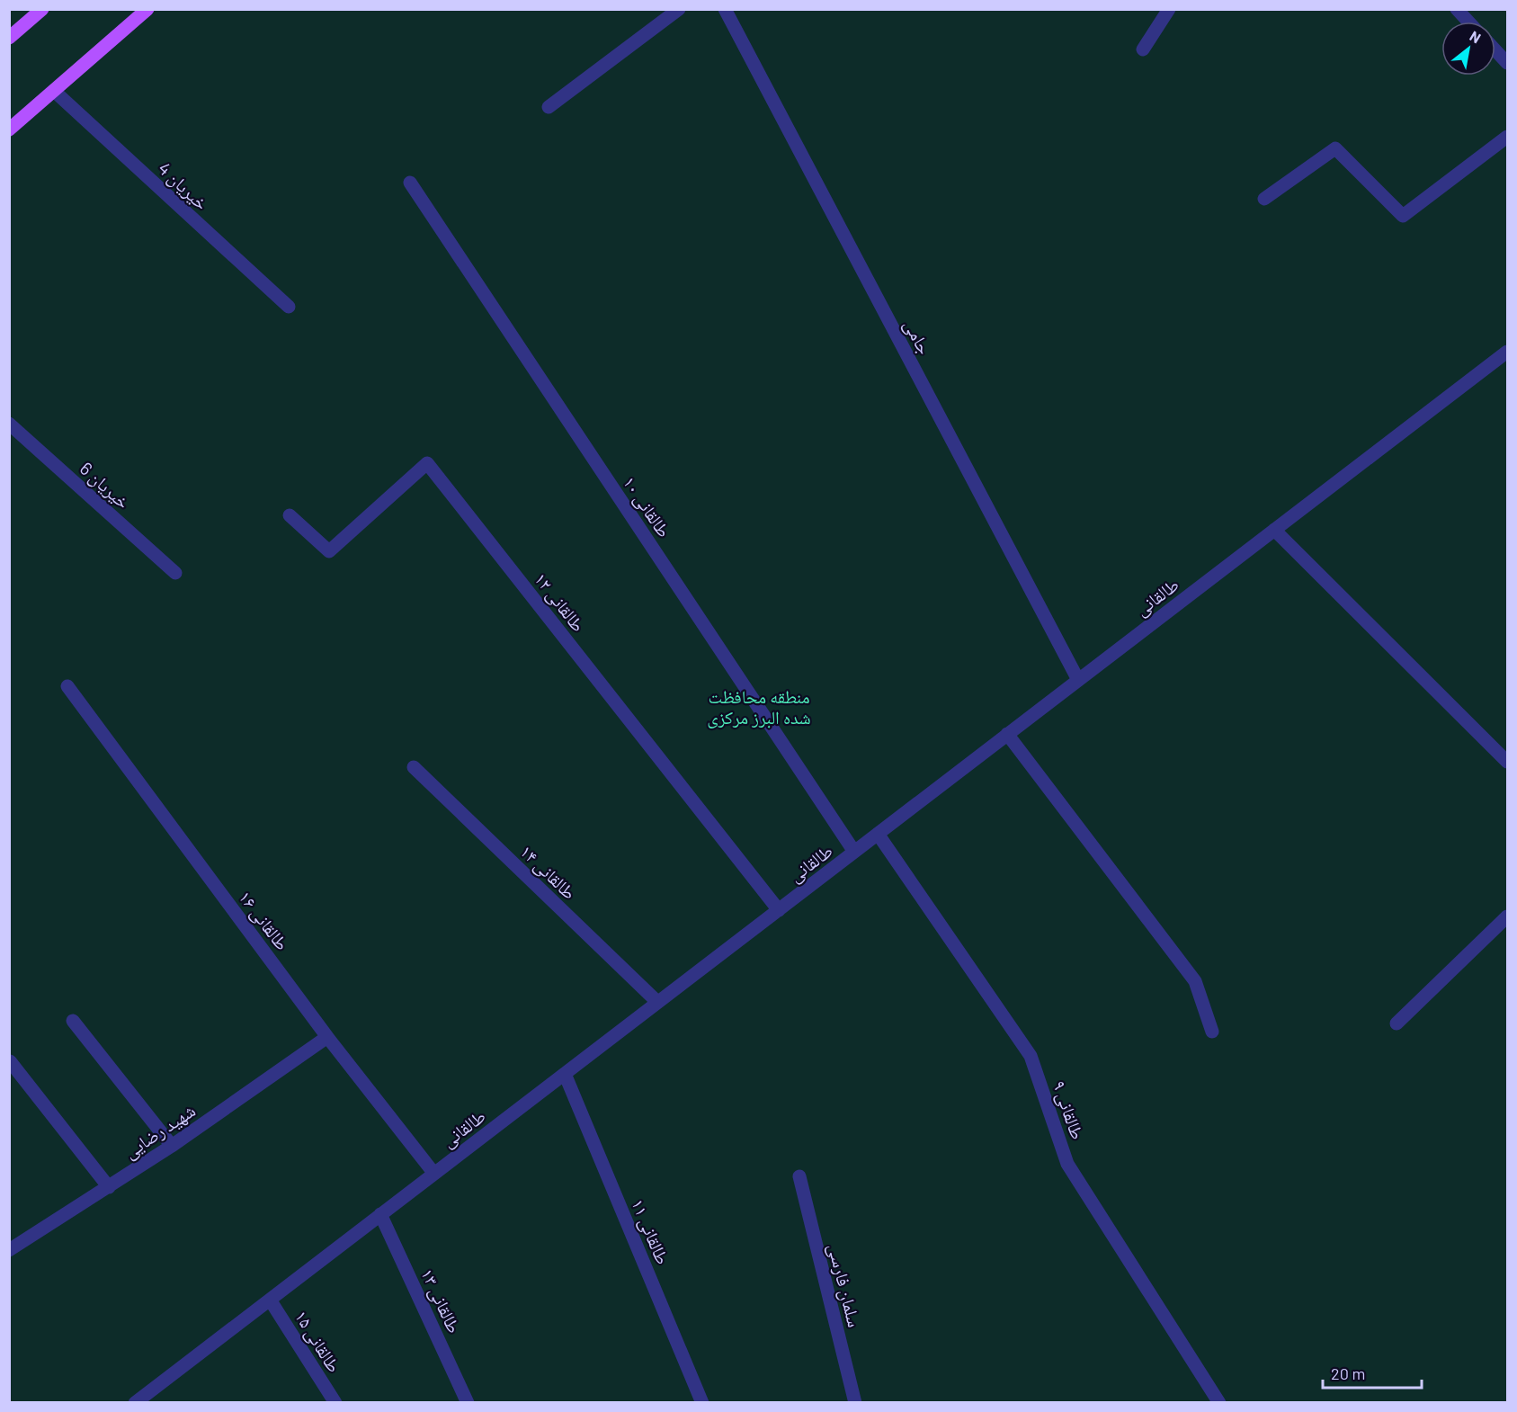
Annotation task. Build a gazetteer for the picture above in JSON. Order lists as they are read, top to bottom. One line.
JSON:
{"streets":{"street":["خیریان 4","جامی","خیریان 6","طالقانی ۱۰","طالقانی","طالقانی ۱۲","طالقانی ۱۴","طالقانی ۱۶","طالقانی ۹","شهید رضایی","طالقانی ۱۱","سلمان فارسی","طالقانی ۱۳","طالقانی ۱۵"]},"crossings":[["جامی","طالقانی"],["طالقانی ۱۰","طالقانی"],["طالقانی","طالقانی ۱۲"],["طالقانی","طالقانی ۱۴"],["طالقانی","طالقانی ۱۶"],["طالقانی","طالقانی ۹"],["طالقانی","طالقانی ۱۱"],["طالقانی","طالقانی ۱۳"],["طالقانی","طالقانی ۱۵"],["طالقانی ۱۶","شهید رضایی"]],"parks":["منطقه محافظت شده البرز مرکزی"],"scale_bar":"20 m","north":"top right"}
